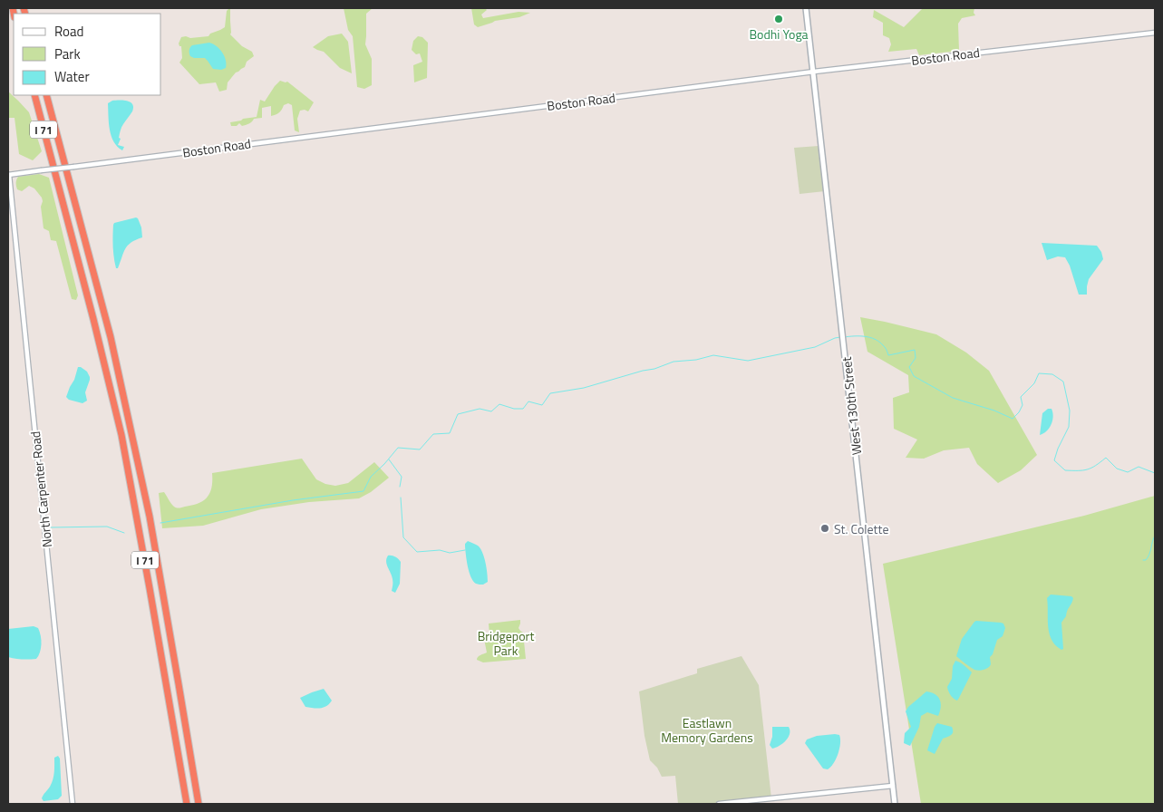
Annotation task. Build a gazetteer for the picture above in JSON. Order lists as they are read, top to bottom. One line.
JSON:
{"streets":{"highway":["I 71"],"main road":["West 130th Street"],"street":["Boston Road","North Carpenter Road"]},"crossings":[["Boston Road","West 130th Street"],["Boston Road","North Carpenter Road"]],"parks":["Bridgeport Park","Eastlawn Memory Gardens"],"places":["Bodhi Yoga","St. Colette"],"legend":["Road","Park","Water"]}
